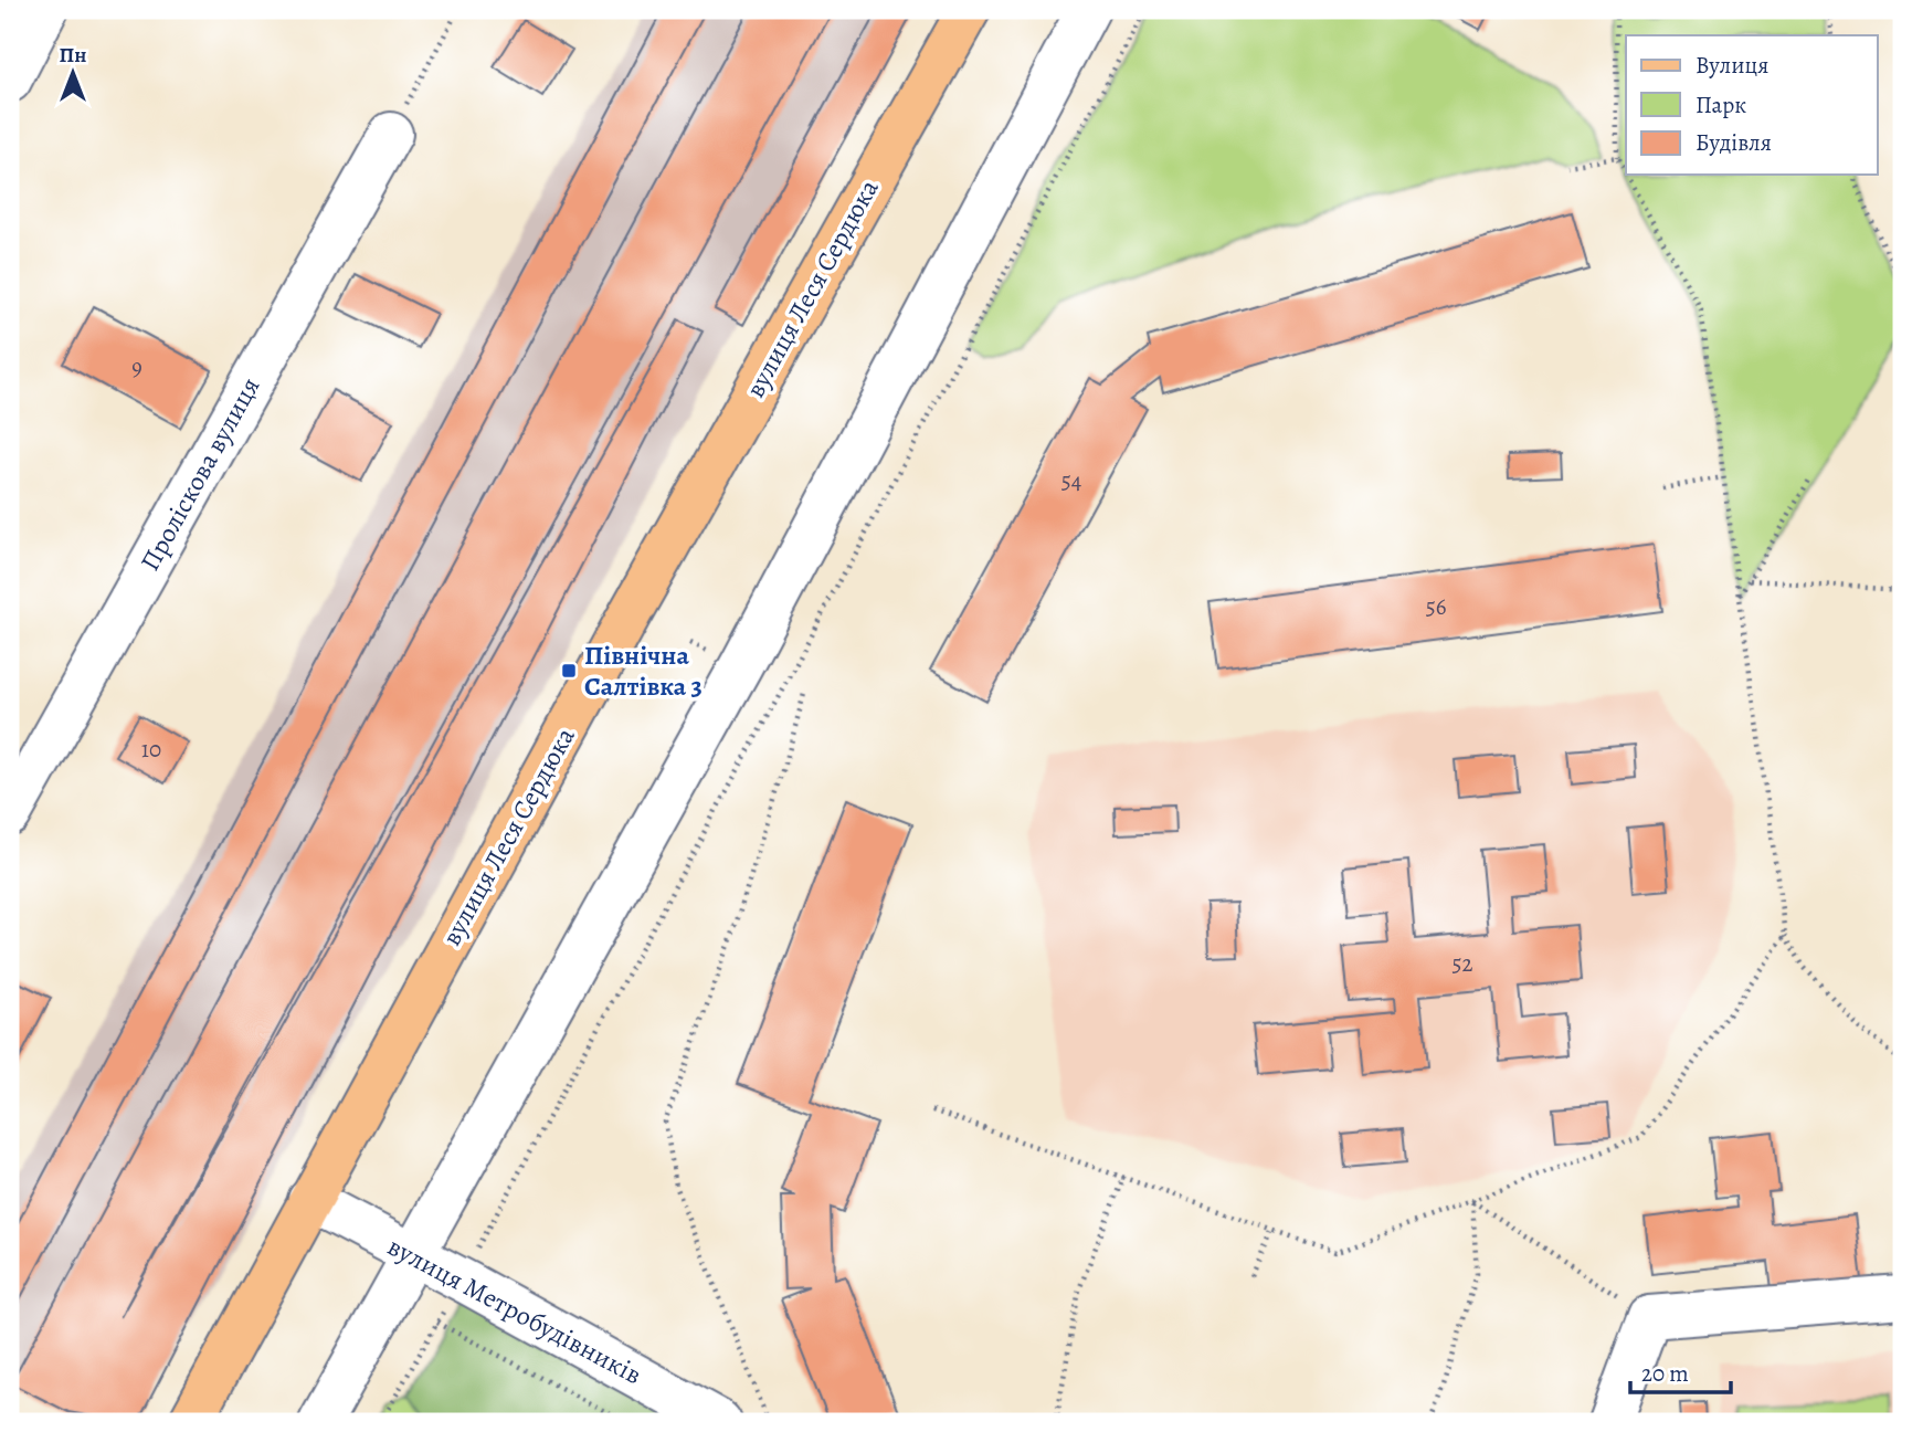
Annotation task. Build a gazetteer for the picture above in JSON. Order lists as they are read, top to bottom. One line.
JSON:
{"streets":{"main road":["вулиця Леся Сердюка"],"street":["Проліскова вулиця","вулиця Метробудівників"]},"crossings":[["вулиця Леся Сердюка","вулиця Метробудівників"]],"places":{"transit":["Північна Салтівка 3"]},"house_numbers":["9","54","56","10","52"],"legend":["Вулиця","Парк","Будівля"],"scale_bar":"20 m","north":"top"}
